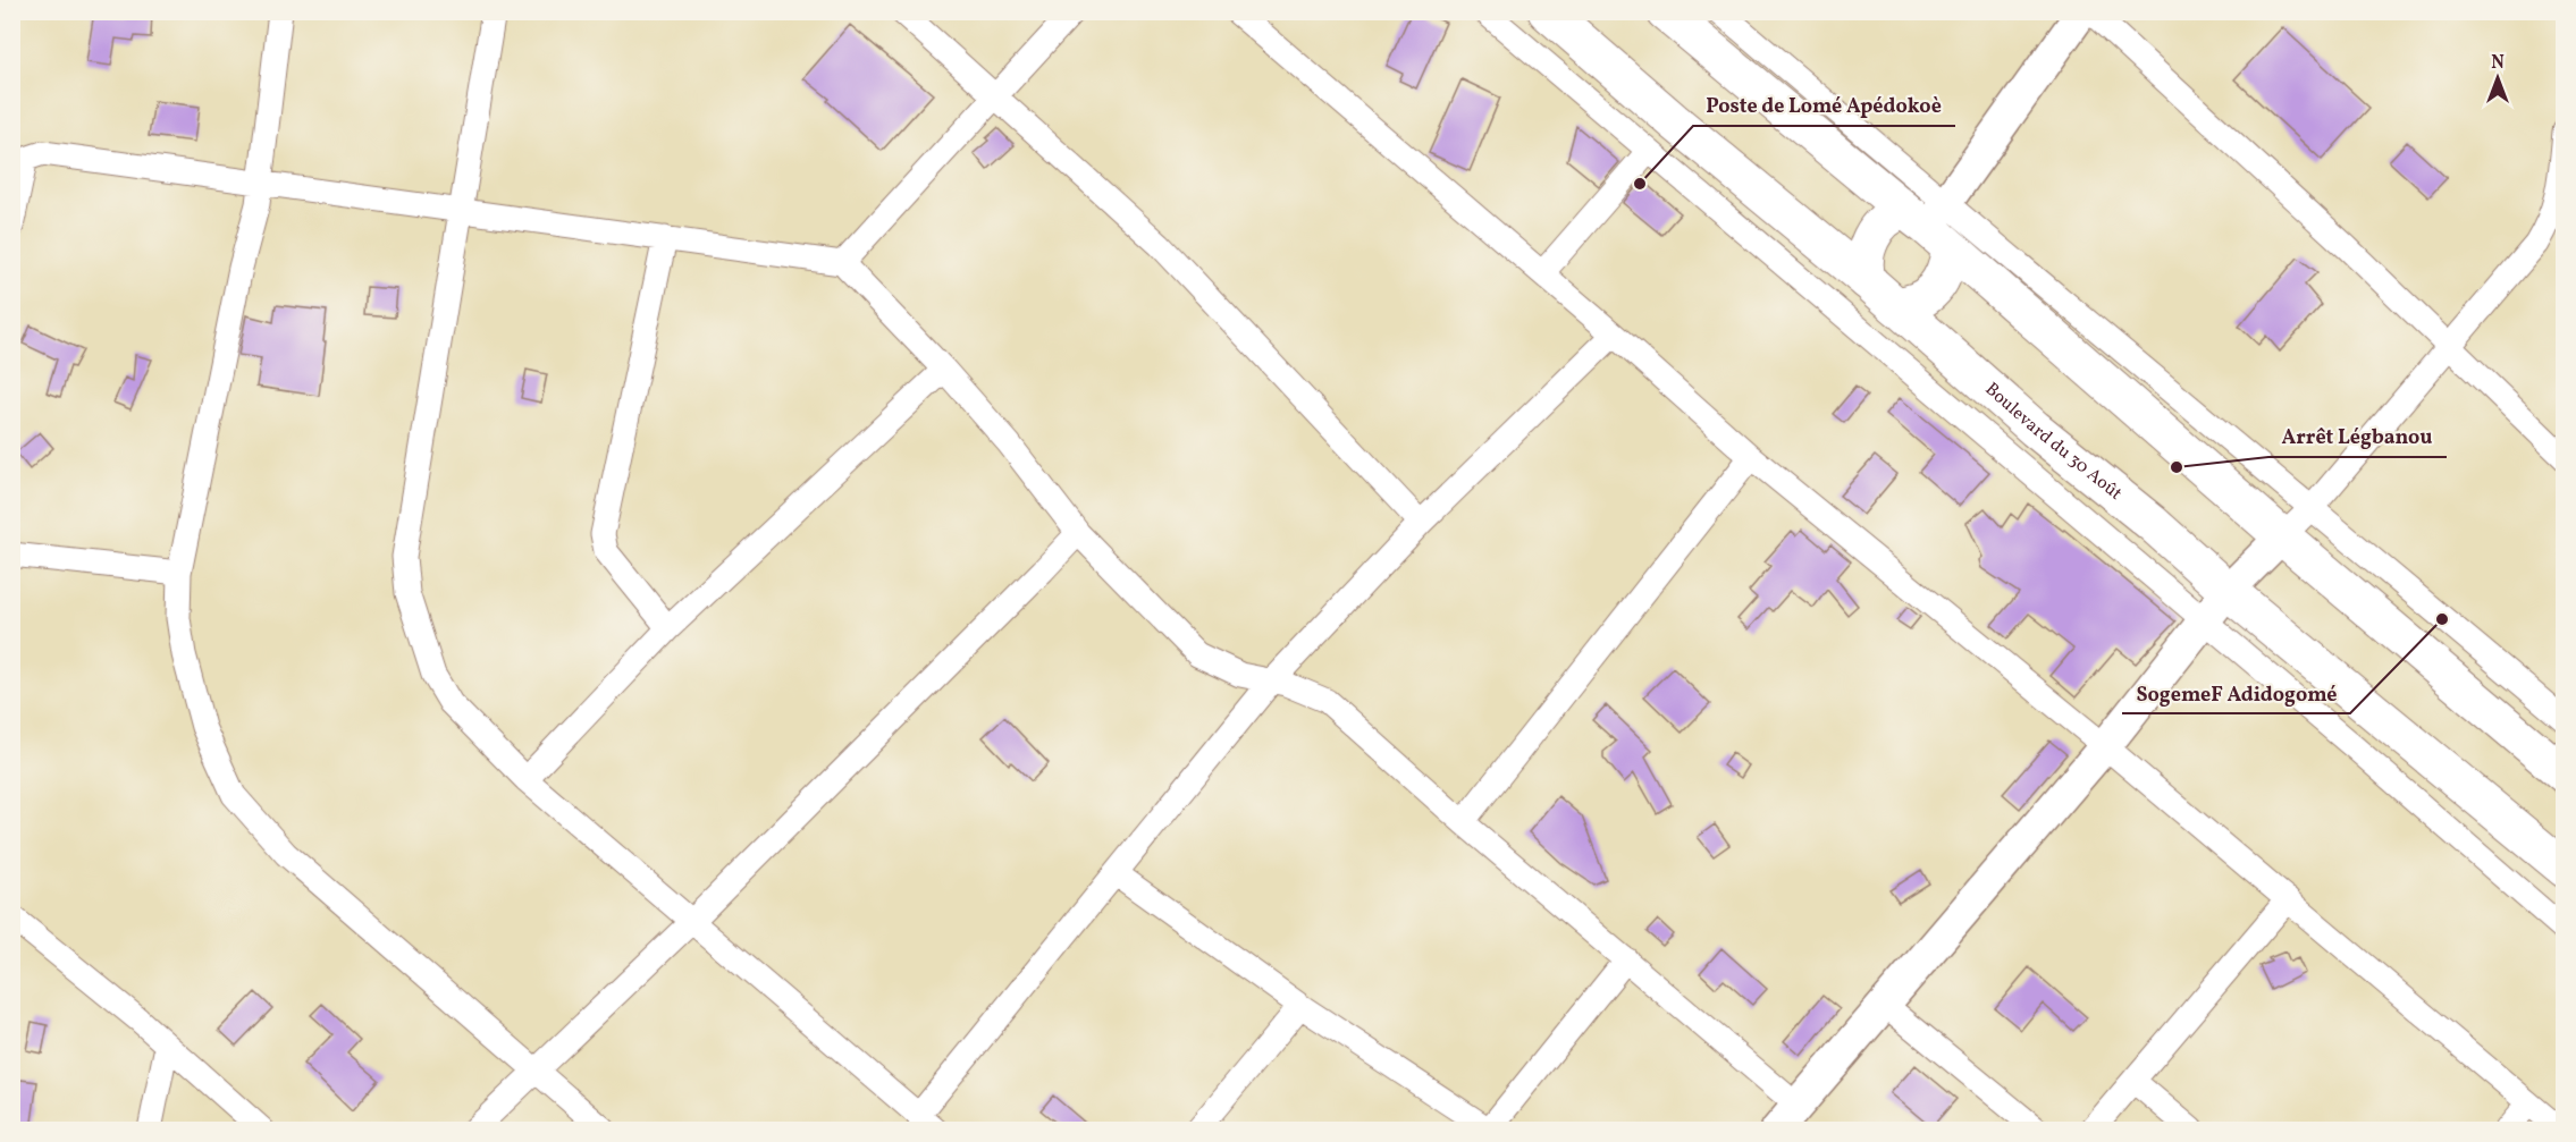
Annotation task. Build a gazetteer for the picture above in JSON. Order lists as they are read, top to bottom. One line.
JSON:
{"streets":{"highway":["Boulevard du 30 Août"]},"places":["Poste de Lomé Apédokoè","Arrêt Légbanou","SogemeF Adidogomé"],"north":"top"}
